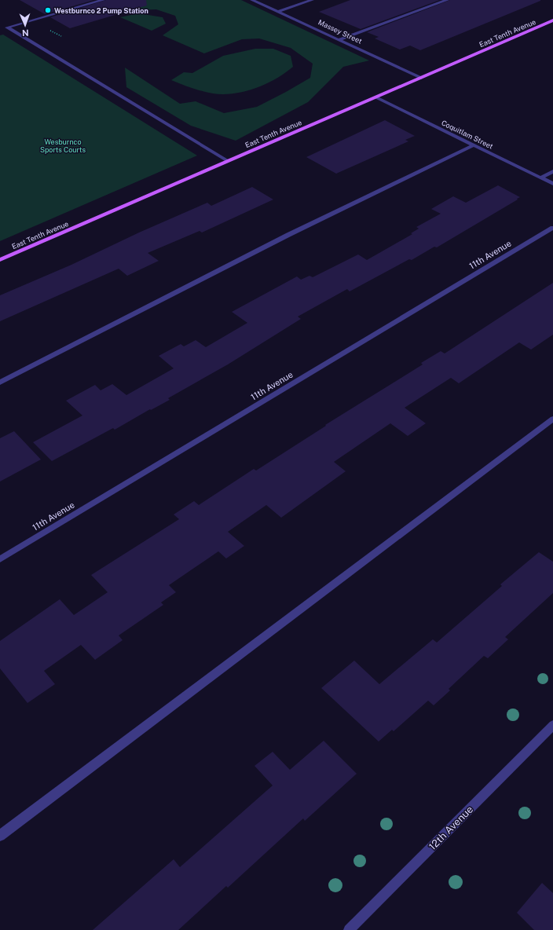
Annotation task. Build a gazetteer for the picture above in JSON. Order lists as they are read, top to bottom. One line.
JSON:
{"streets":{"main road":["East Tenth Avenue"],"street":["Massey Street","Coquitlam Street","11th Avenue","12th Avenue"]},"crossings":[["Massey Street","East Tenth Avenue"],["East Tenth Avenue","Coquitlam Street"]],"parks":["Wesburnco Sports Courts"],"places":["Westburnco 2 Pump Station"],"north":"bottom"}
